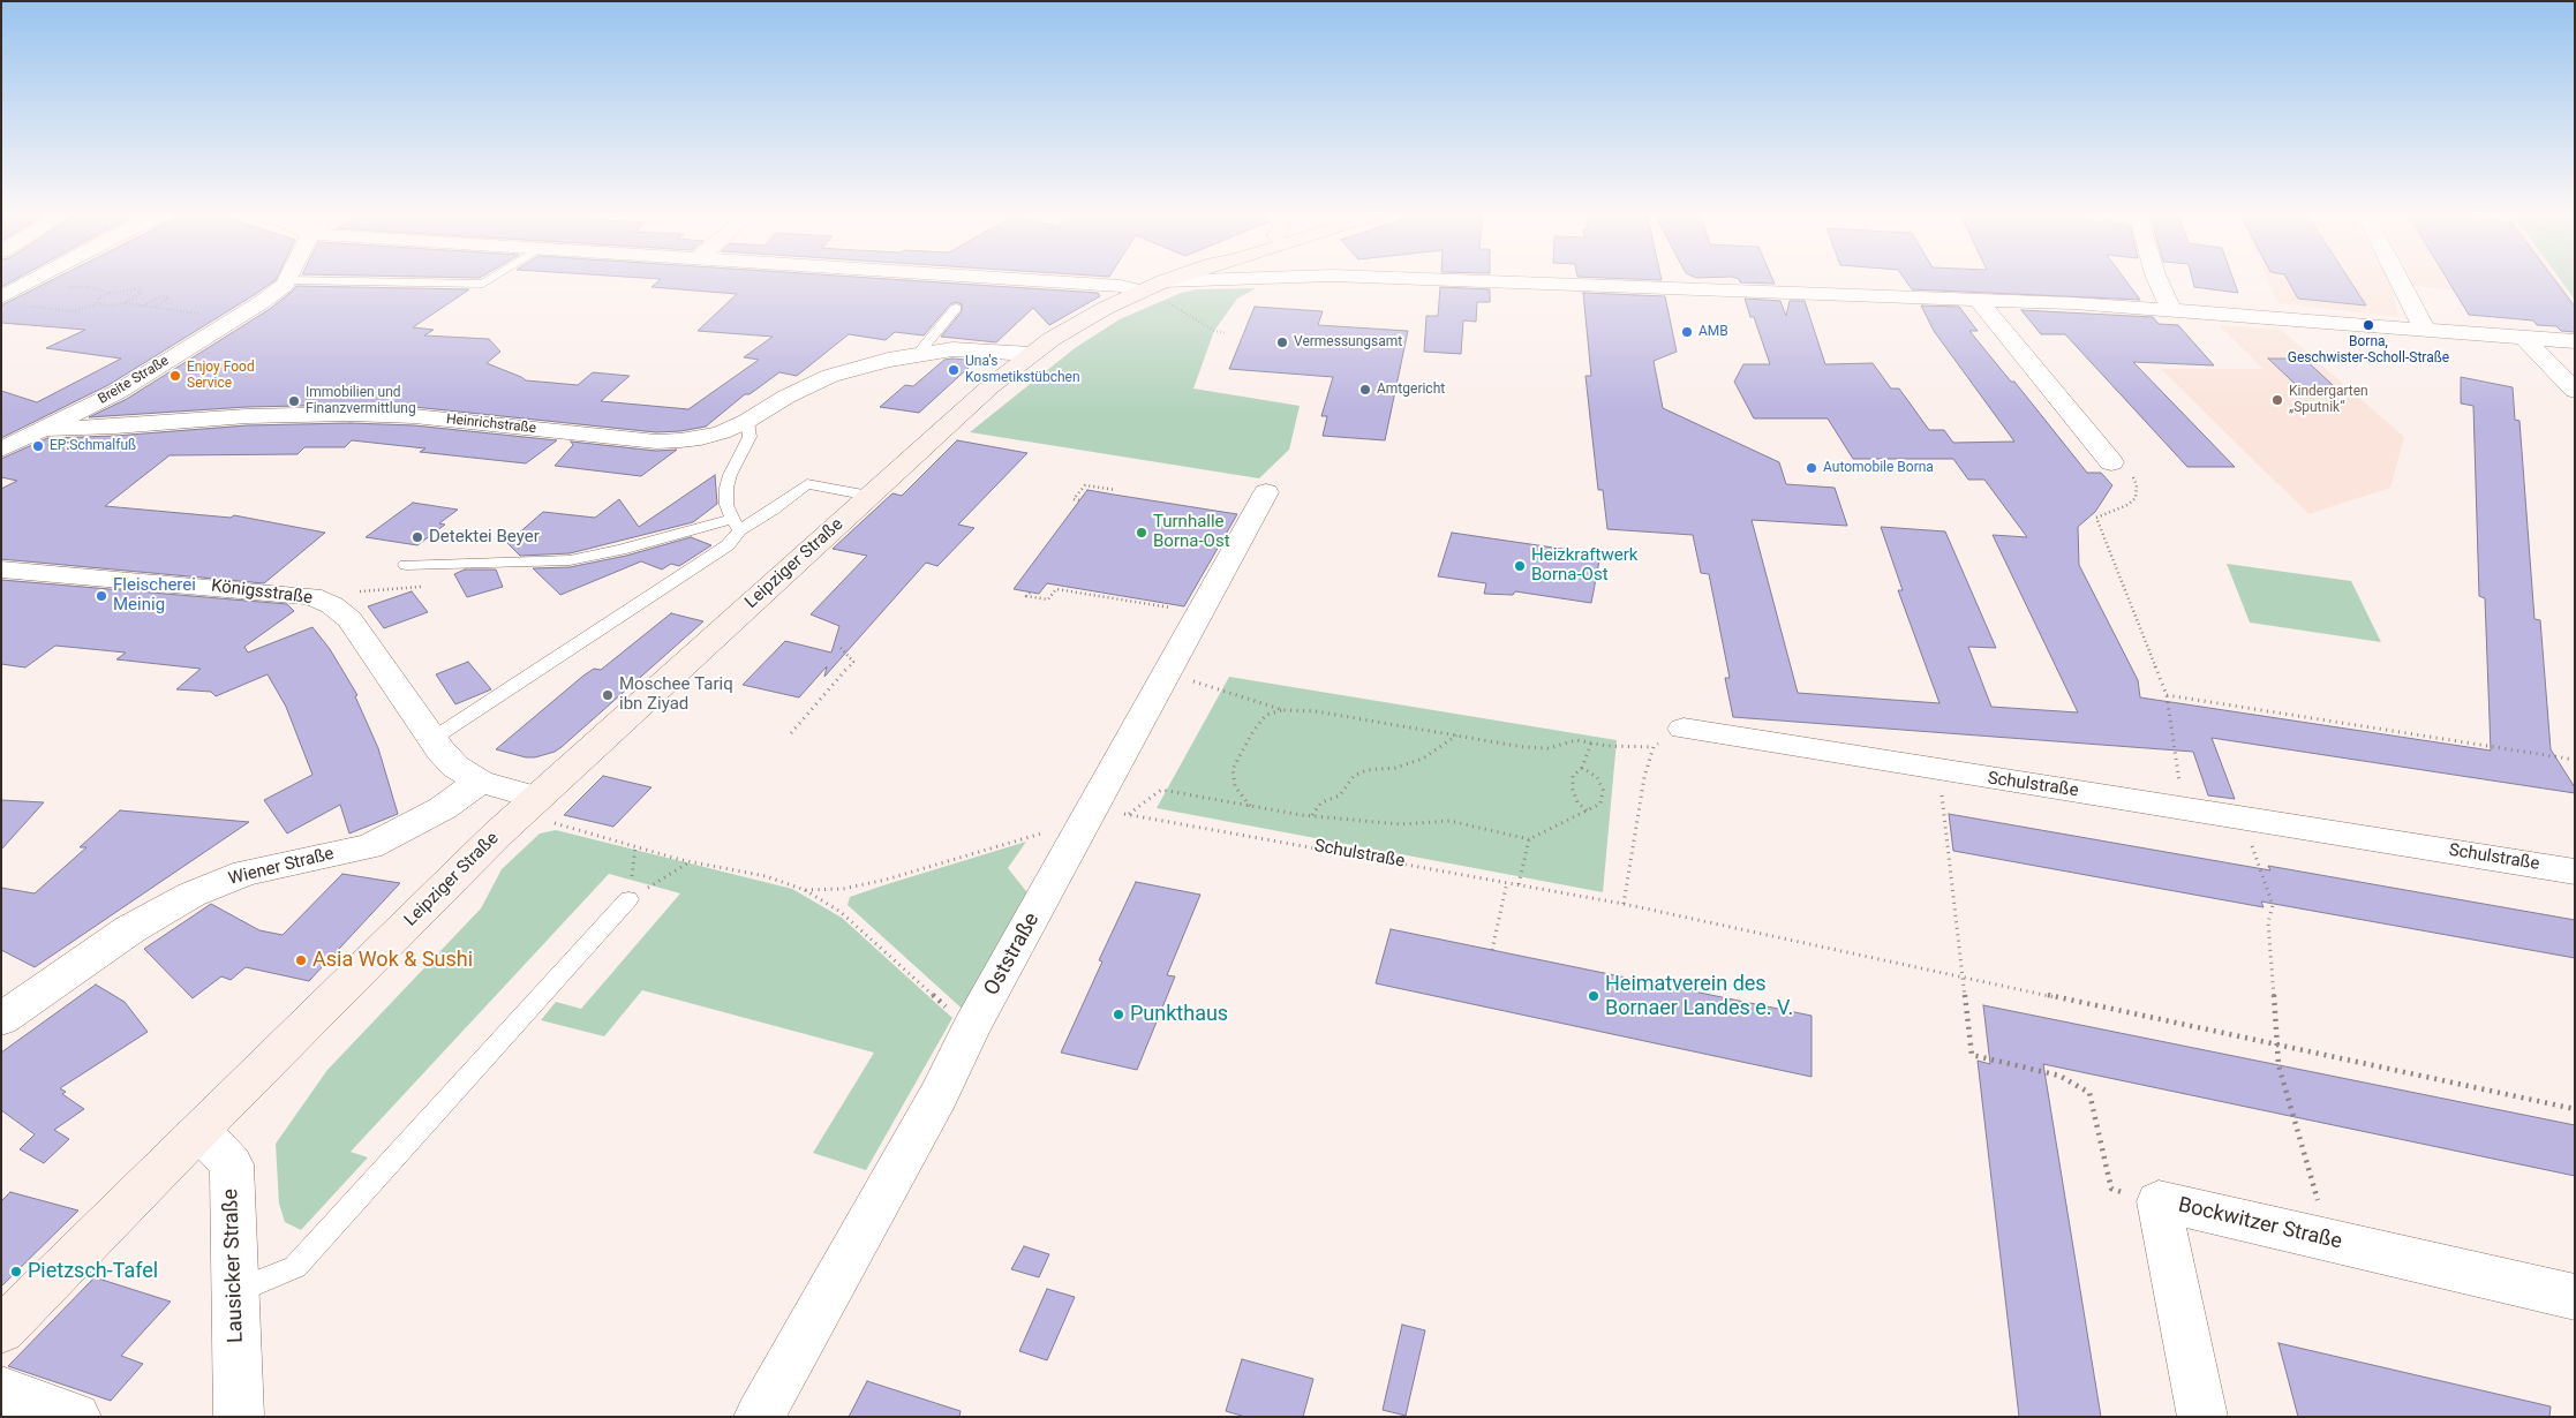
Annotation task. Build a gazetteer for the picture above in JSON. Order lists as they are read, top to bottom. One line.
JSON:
{"streets":{"street":["Breite Straße","Heinrichstraße","Leipziger Straße","Königsstraße","Schulstraße","Wiener Straße","Oststraße","Bockwitzer Straße","Lausicker Straße"]},"crossings":[["Breite Straße","Heinrichstraße"],["Heinrichstraße","Leipziger Straße"],["Leipziger Straße","Königsstraße"],["Leipziger Straße","Lausicker Straße"],["Königsstraße","Wiener Straße"],["Schulstraße","Oststraße"]],"places":["Borna, Geschwister-Scholl-Straße","AMB","Vermessungsamt","Una's Kosmetikstübchen","Enjoy Food Service","Amtgericht","Kindergarten „Sputnik“","Immobilien und Finanzvermittlung","EP:Schmalfuß","Automobile Borna","Turnhalle Borna-Ost","Detektei Beyer","Heizkraftwerk Borna-Ost","Fleischerei Meinig","Moschee Tariq ibn Ziyad","Asia Wok & Sushi","Heimatverein des Bornaer Landes e. V.","Punkthaus","Pietzsch-Tafel"]}
